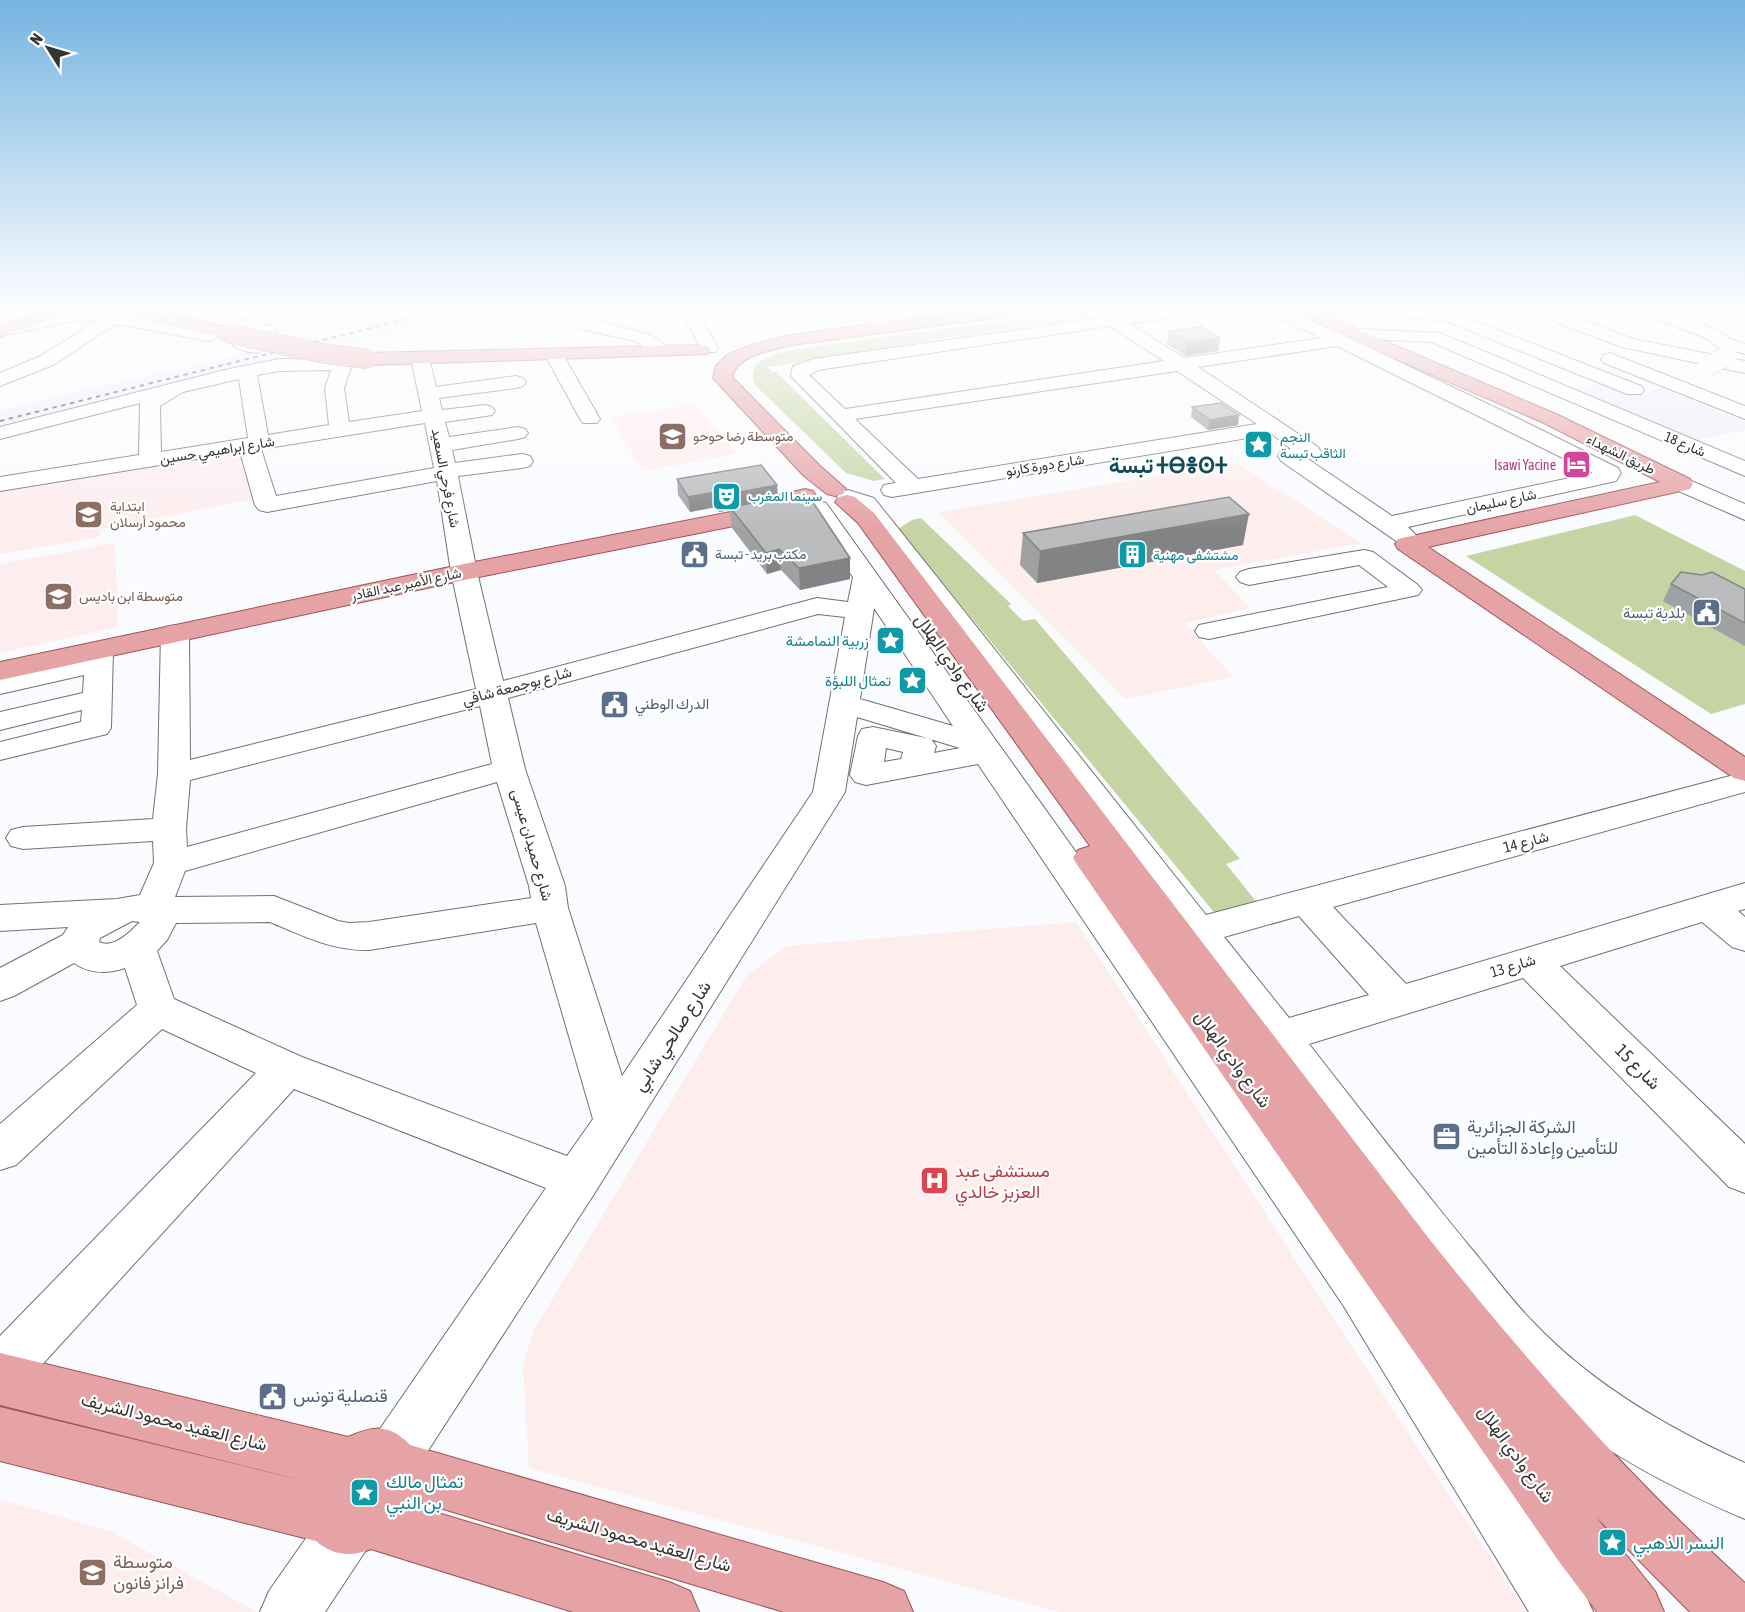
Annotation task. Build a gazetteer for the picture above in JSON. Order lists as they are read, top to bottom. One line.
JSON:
{"streets":{"main road":["طريق الشهداء","شارع الأمير عبد القادر","شارع وادي الهلال","شارع العقيد محمود الشريف"],"street":["شارع 18","شارع إبراهيمي حسين","شارع دورة كارنو","شارع فرحي السعيد","شارع سليمان","شارع بوجمعة شافي","شارع 14","شارع حميدان عيسى","شارع 13","شارع صالحي شابي","شارع 15"]},"crossings":[["شارع إبراهيمي حسين","شارع فرحي السعيد"],["طريق الشهداء","شارع سليمان"],["شارع دورة كارنو","شارع الأمير عبد القادر"],["شارع دورة كارنو","شارع وادي الهلال"],["شارع فرحي السعيد","شارع الأمير عبد القادر"],["شارع فرحي السعيد","شارع حميدان عيسى"],["شارع الأمير عبد القادر","شارع وادي الهلال"],["شارع الأمير عبد القادر","شارع حميدان عيسى"],["شارع وادي الهلال","شارع بوجمعة شافي"],["شارع وادي الهلال","شارع 14"],["شارع وادي الهلال","شارع 13"],["شارع وادي الهلال","شارع صالحي شابي"],["شارع بوجمعة شافي","شارع حميدان عيسى"],["شارع بوجمعة شافي","شارع صالحي شابي"],["شارع حميدان عيسى","شارع صالحي شابي"],["شارع 13","شارع 15"],["شارع صالحي شابي","شارع العقيد محمود الشريف"]],"districts":["تبسة ⵜⴱⴻⵙⵜ"],"places":{"school or university":["متوسطة رضا حوحو","ابتداية محمود أرسلان","متوسطة ابن باديس","متوسطة فرانز فانون"],"place":["النجم الثاقب تبسة","زربية النمامشة","تمثال اللبؤة","تمثال مالك بن النبي","النسر الذهبي"],"hotel":["Isawi Yacine"],"theatre":["سينما المغرب"],"public building":["مكتب بريد - تبسة","بلدية تبسة","الدرك الوطني","قنصلية تونس"],"building":["مشتشفى مهنية"],"office":["الشركة الجزائرية للتأمين وإعادة التأمين"],"hospital":["مستشفى عبد العزبز خالدي"]},"north":"top left"}
